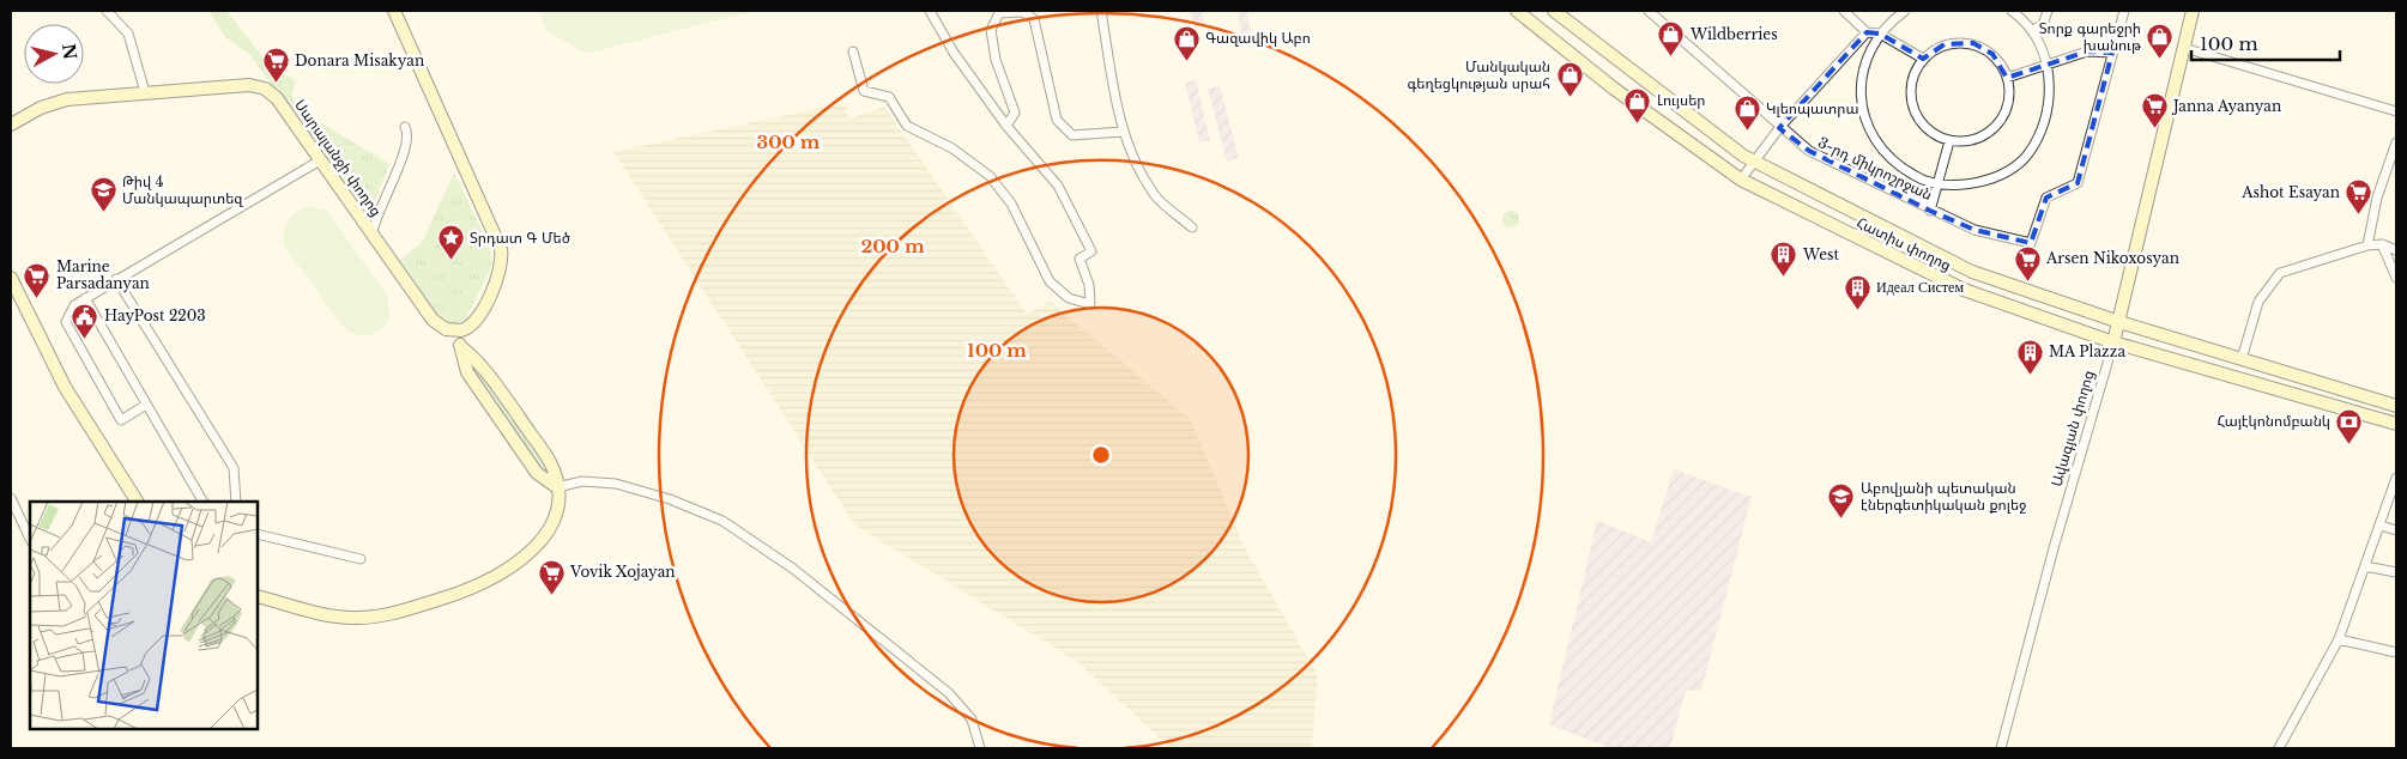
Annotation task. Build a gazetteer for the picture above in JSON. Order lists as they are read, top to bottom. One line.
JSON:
{"streets":{"street":["Սարալանջի փողոց","3-րդ միկրոշրջան","Հատիս փողոց","Ավագյան փողոց"]},"crossings":[["Հատիս փողոց","Ավագյան փողոց"]],"places":{"shop":["Wildberries","Տորք գարեջրի խանութ","Գազավիկ Աբո","Մանկական գեղեցկության սրահ","Լույսեր","Կլեոպատրա"],"supermarket":["Donara Misakyan","Janna Ayanyan","Ashot Esayan","Arsen Nikoxosyan","Marine Parsadanyan","Vovik Xojayan"],"school or university":["Թիվ 4 Մանկապարտեզ","Աբովյանի պետական էներգետիկական քոլեջ"],"place":["Տրդատ Գ Մեծ"],"building":["West","Идеал Систем","MA Plazza"],"public building":["HayPost 2203"],"bank":["Հայէկոնոմբանկ"]},"scale_bar":"100 m","north":"right","rings":["300 m","200 m","100 m"]}
